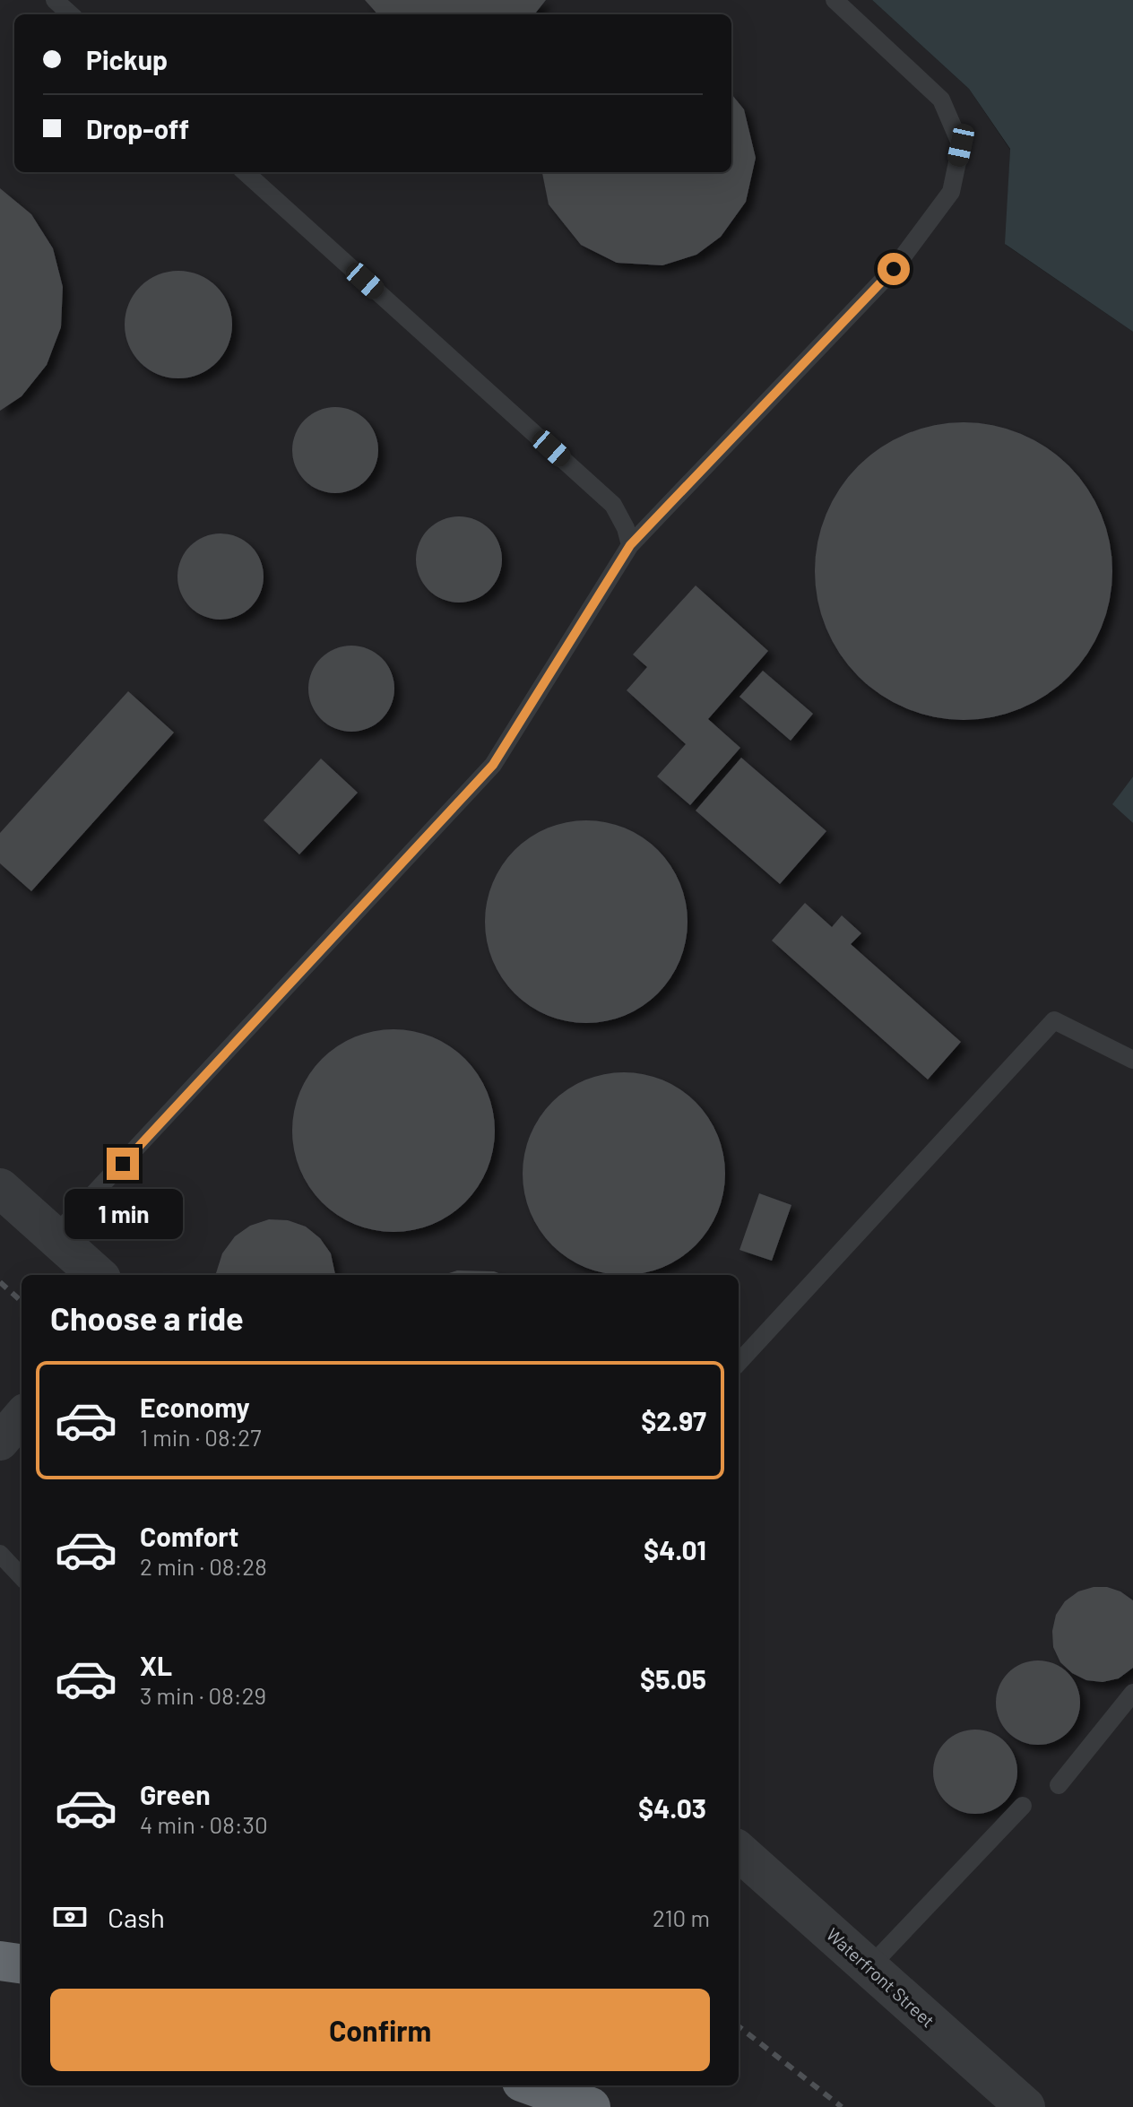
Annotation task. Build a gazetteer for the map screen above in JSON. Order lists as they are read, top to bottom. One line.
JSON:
{"streets":{"street":["Waterfront Street"]},"page":{"banner":["Pickup","Drop-off"],"bubble":"1 min","heading":"Choose a ride","list":[{"name":"Economy","note":"1 min · 08:27","value":"$2.97"},{"name":"Comfort","note":"2 min · 08:28","value":"$4.01"},{"name":"XL","note":"3 min · 08:29","value":"$5.05"},{"name":"Green","note":"4 min · 08:30","value":"$4.03"}],"pay":["Cash","210 m"],"buttons":"Confirm"}}
